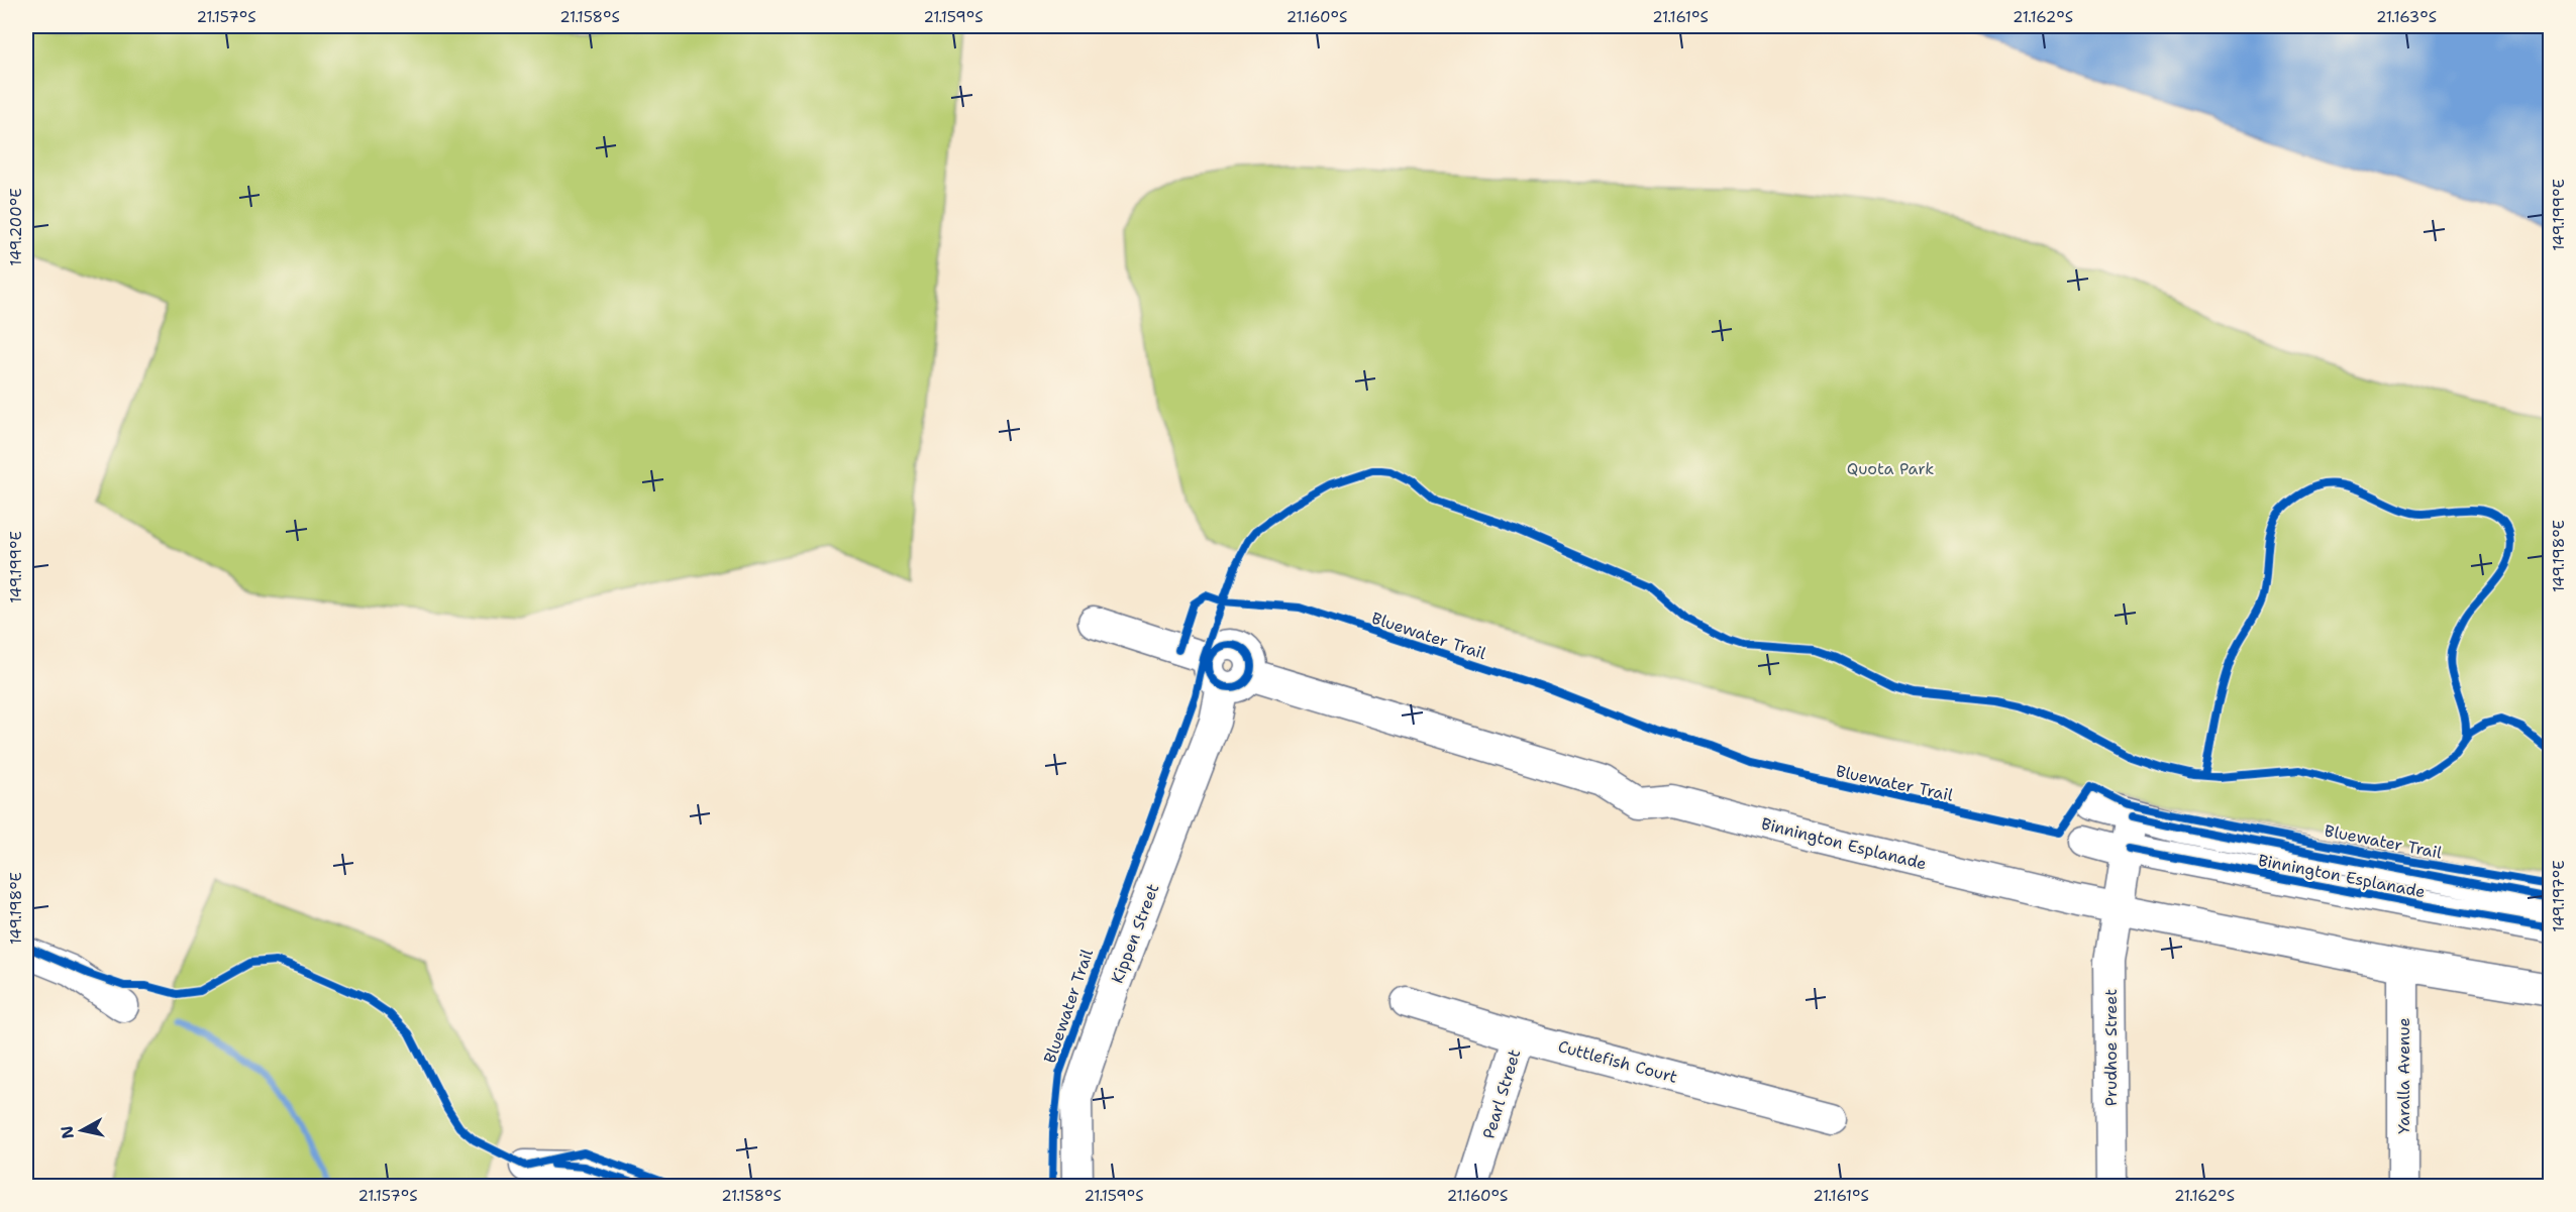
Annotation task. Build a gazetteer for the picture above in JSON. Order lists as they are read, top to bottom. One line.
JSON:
{"streets":{"street":["Binnington Esplanade","Kippen Street","Prudhoe Street","Cuttlefish Court","Yaralla Avenue","Pearl Street"],"cycle path":["Bluewater Trail"]},"crossings":[["Binnington Esplanade","Kippen Street"],["Binnington Esplanade","Prudhoe Street"],["Binnington Esplanade","Yaralla Avenue"],["Cuttlefish Court","Pearl Street"]],"parks":["Quota Park"],"north":"left","coordinates":["21.157°S","21.158°S","21.159°S","21.160°S","21.161°S","21.162°S","21.163°S","149.199°E","149.200°E","149.198°E","149.197°E"]}
